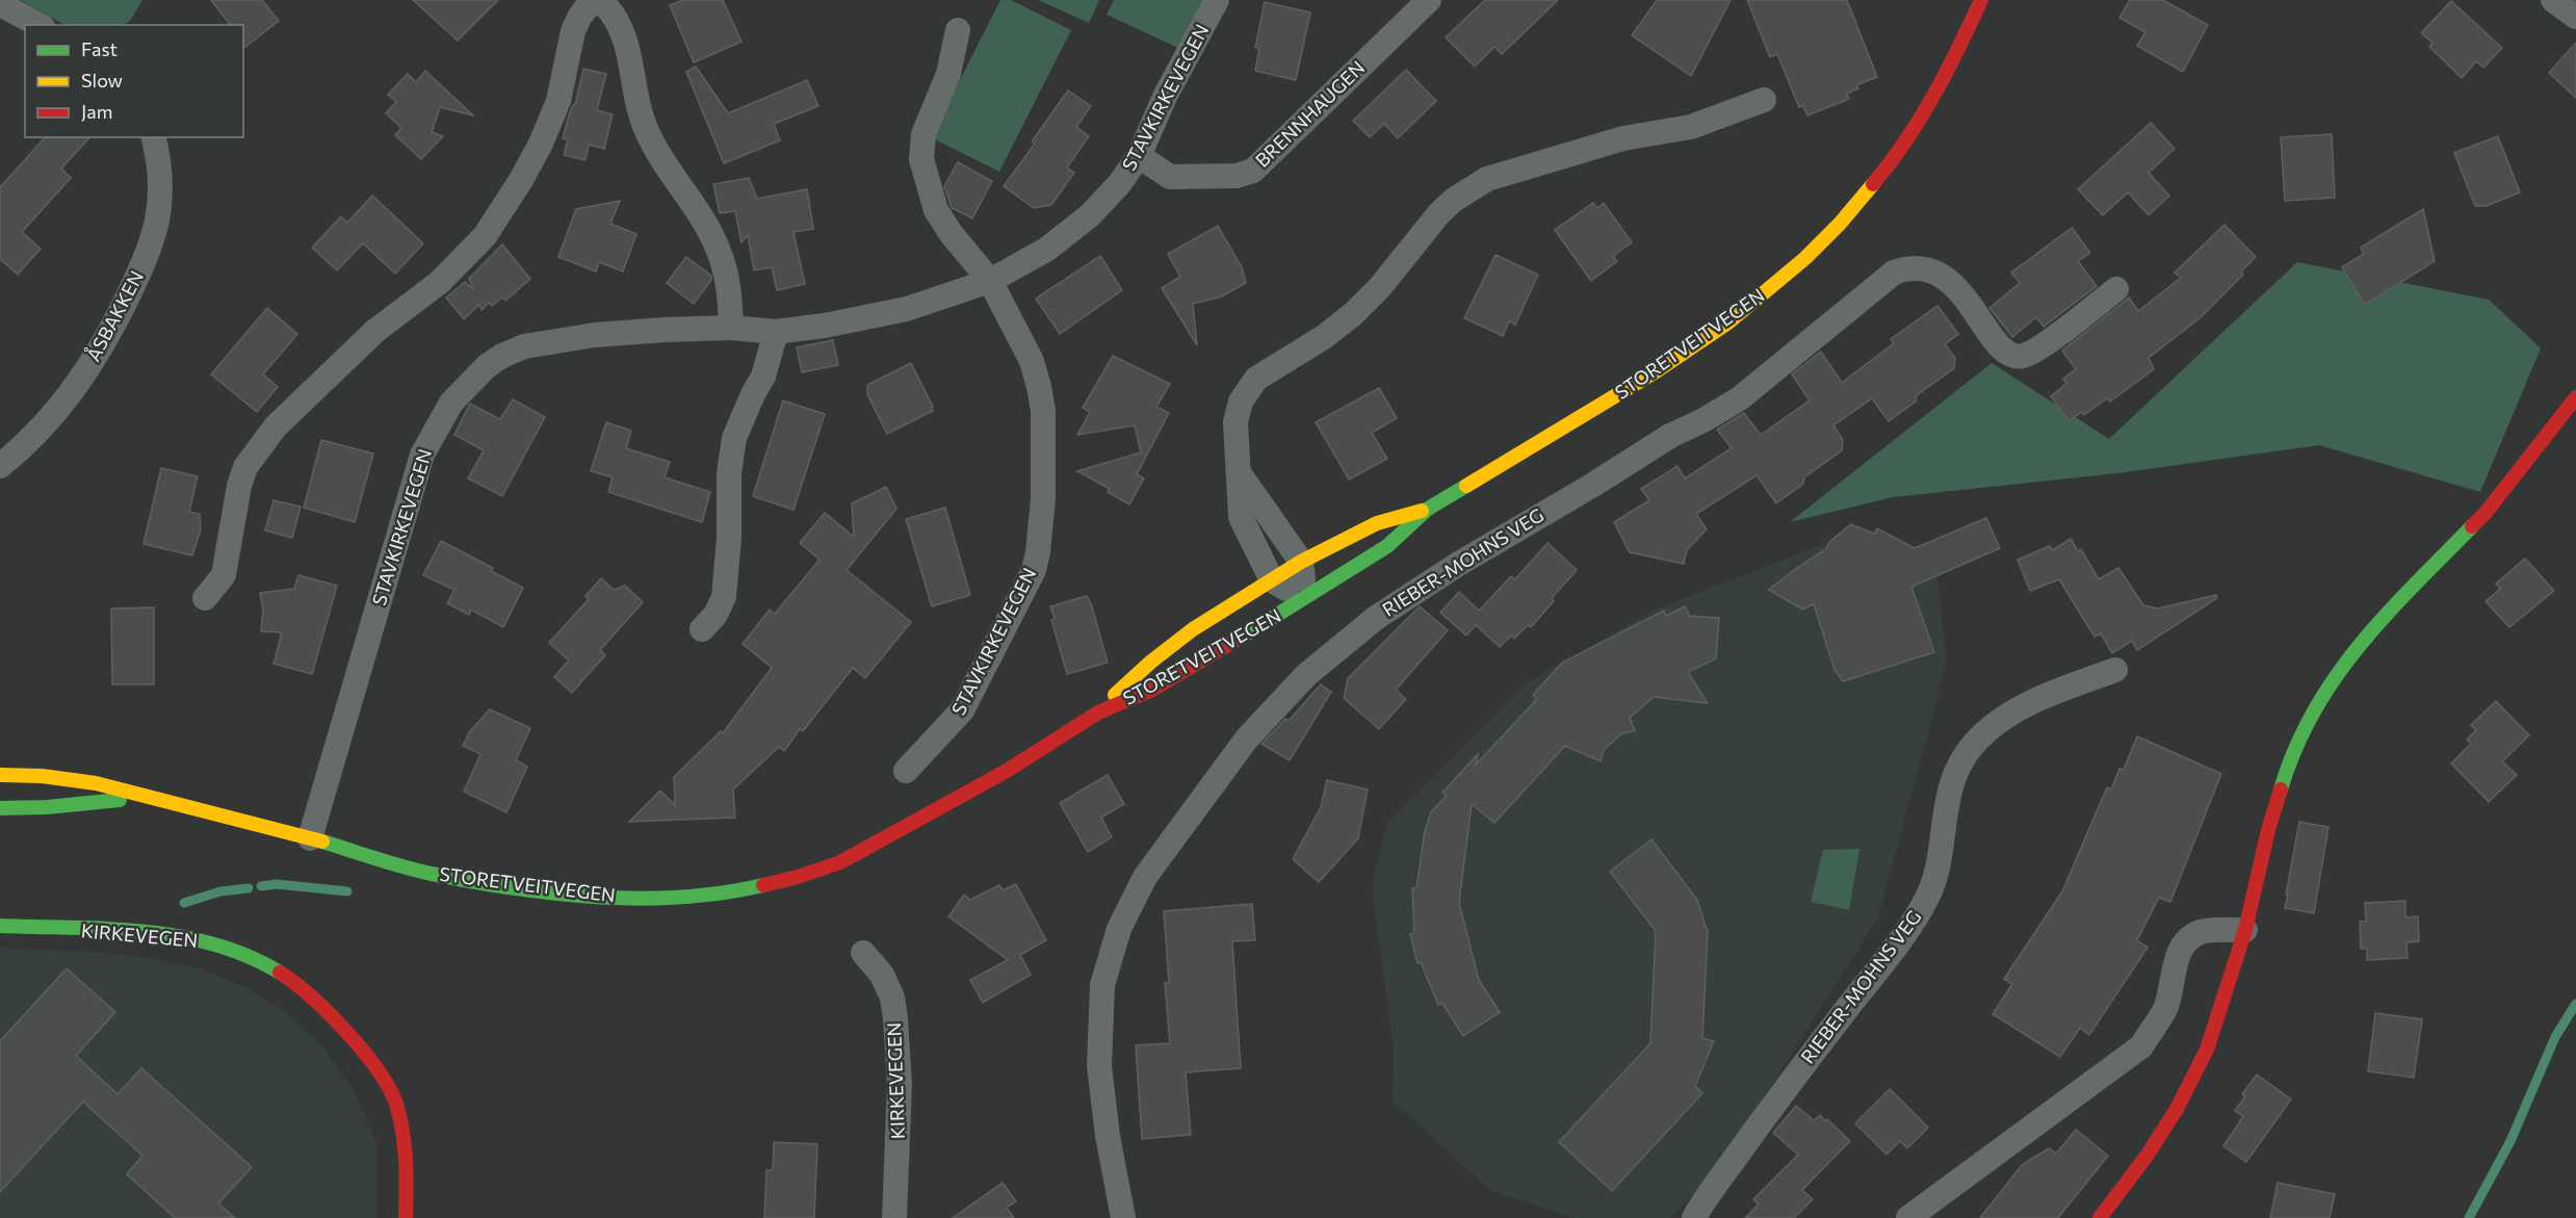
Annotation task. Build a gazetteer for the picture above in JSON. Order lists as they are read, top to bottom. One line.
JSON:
{"streets":{"main road":["STORETVEITVEGEN","KIRKEVEGEN"],"street":["STAVKIRKEVEGEN","BRENNHAUGEN","ÅSBAKKEN","RIEBER-MOHNS VEG"]},"crossings":[["STAVKIRKEVEGEN","BRENNHAUGEN"],["STAVKIRKEVEGEN","STORETVEITVEGEN"]],"legend":["Fast","Slow","Jam"]}
